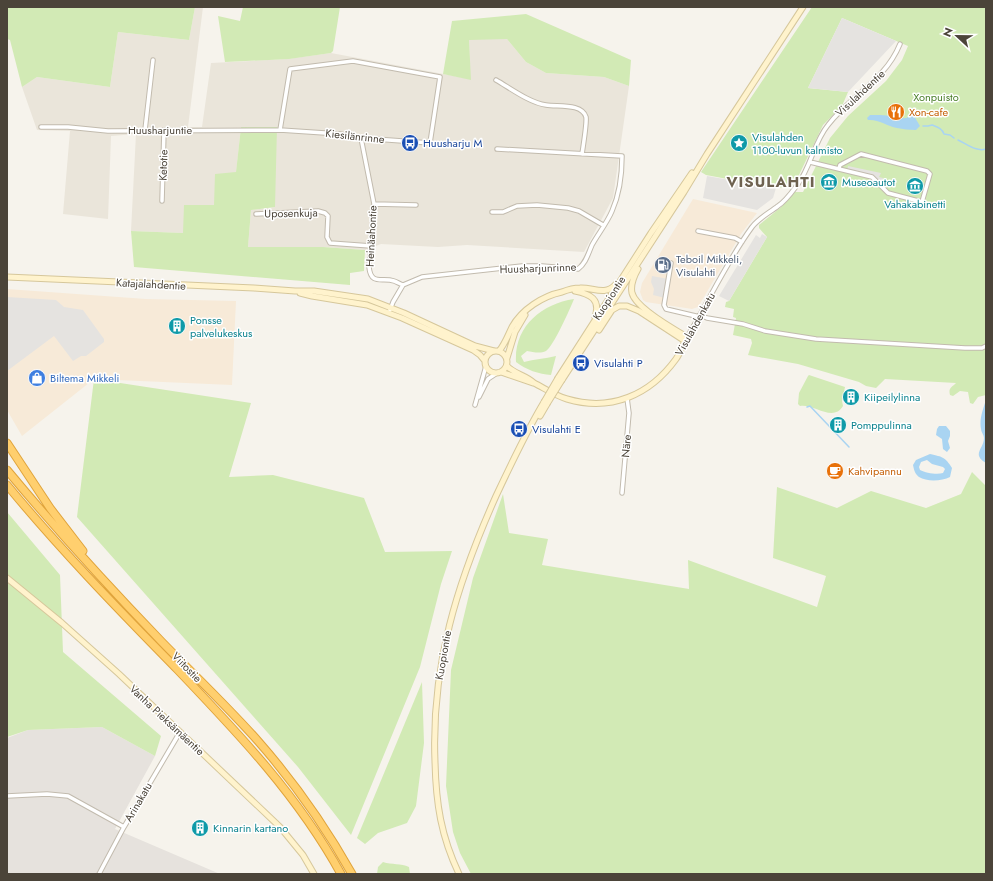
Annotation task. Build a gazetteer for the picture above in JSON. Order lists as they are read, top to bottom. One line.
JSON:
{"streets":{"highway":["Viitostie"],"street":["Visulahdentie","Huusharjuntie","Kiesilänrinne","Ketotie","Uposenkuja","Heinäahontie","Huusharjunrinne","Katajalahdentie","Kuopiontie","Visulahdenkatu","Näre","Vanha Pieksämäentie","Arinakatu"]},"crossings":[["Visulahdentie","Visulahdenkatu"],["Huusharjuntie","Kiesilänrinne"],["Huusharjuntie","Ketotie"],["Kiesilänrinne","Heinäahontie"],["Uposenkuja","Heinäahontie"],["Heinäahontie","Huusharjunrinne"],["Katajalahdentie","Visulahdenkatu"],["Visulahdenkatu","Näre"],["Vanha Pieksämäentie","Arinakatu"]],"districts":["VISULAHTI"],"parks":["Xonpuisto"],"places":{"restaurant":["Xon-cafe"],"bus stop":["Huusharju M","Visulahti P","Visulahti E"],"place":["Visulahden 1100-luvun kalmisto"],"museum":["Museoautot","Vahakabinetti"],"fuel station":["Teboil Mikkeli, Visulahti"],"building":["Ponsse palvelukeskus","Kiipeilylinna","Pomppulinna","Kinnarin kartano"],"shop":["Biltema Mikkeli"],"cafe":["Kahvipannu"]},"north":"left"}
